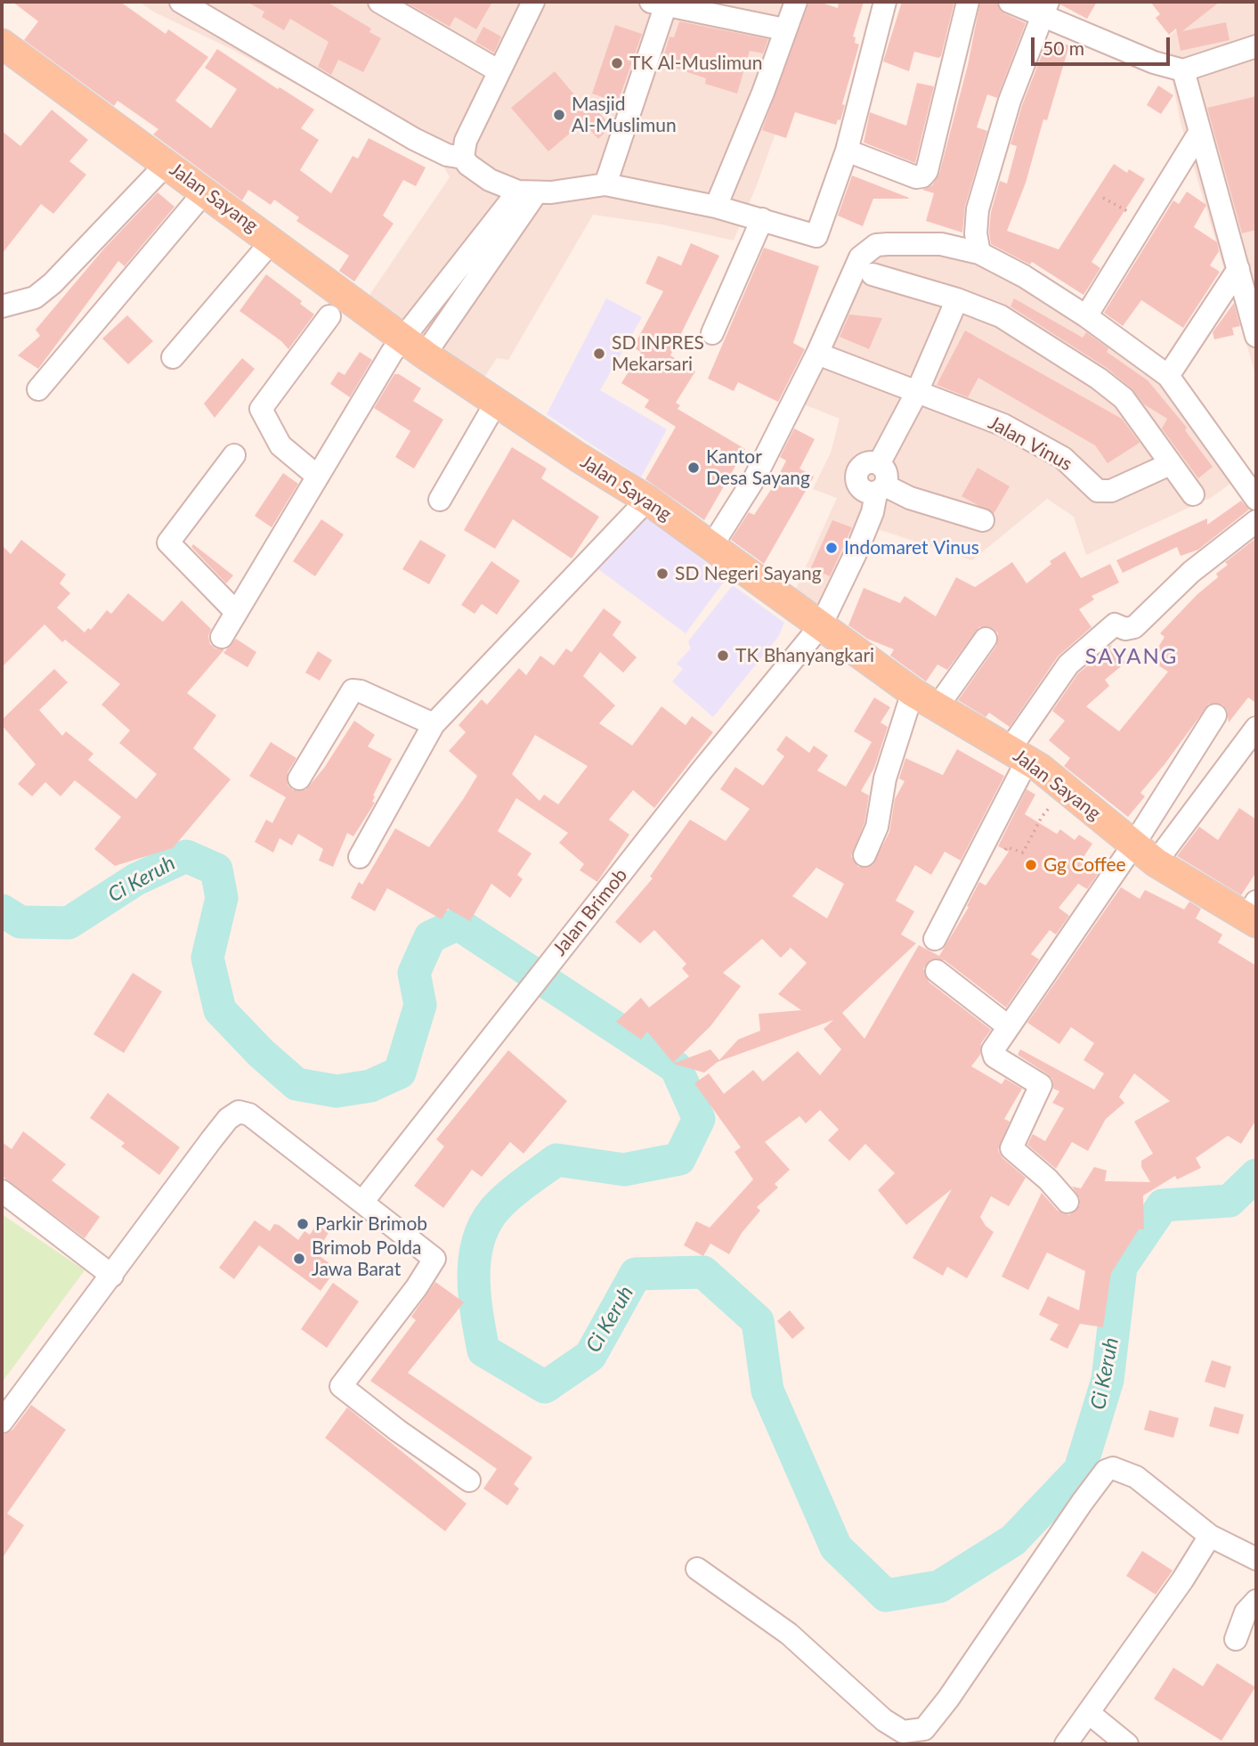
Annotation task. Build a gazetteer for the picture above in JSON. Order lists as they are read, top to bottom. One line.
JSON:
{"streets":{"main road":["Jalan Sayang"],"street":["Jalan Vinus","Jalan Brimob"]},"crossings":[["Jalan Sayang","Jalan Brimob"]],"districts":["SAYANG"],"water":["Ci Keruh"],"places":["TK Al-Muslimun","Masjid Al-Muslimun","SD INPRES Mekarsari","Kantor Desa Sayang","Indomaret Vinus","SD Negeri Sayang","TK Bhanyangkari","Gg Coffee","Parkir Brimob","Brimob Polda Jawa Barat"],"scale_bar":"50 m"}
